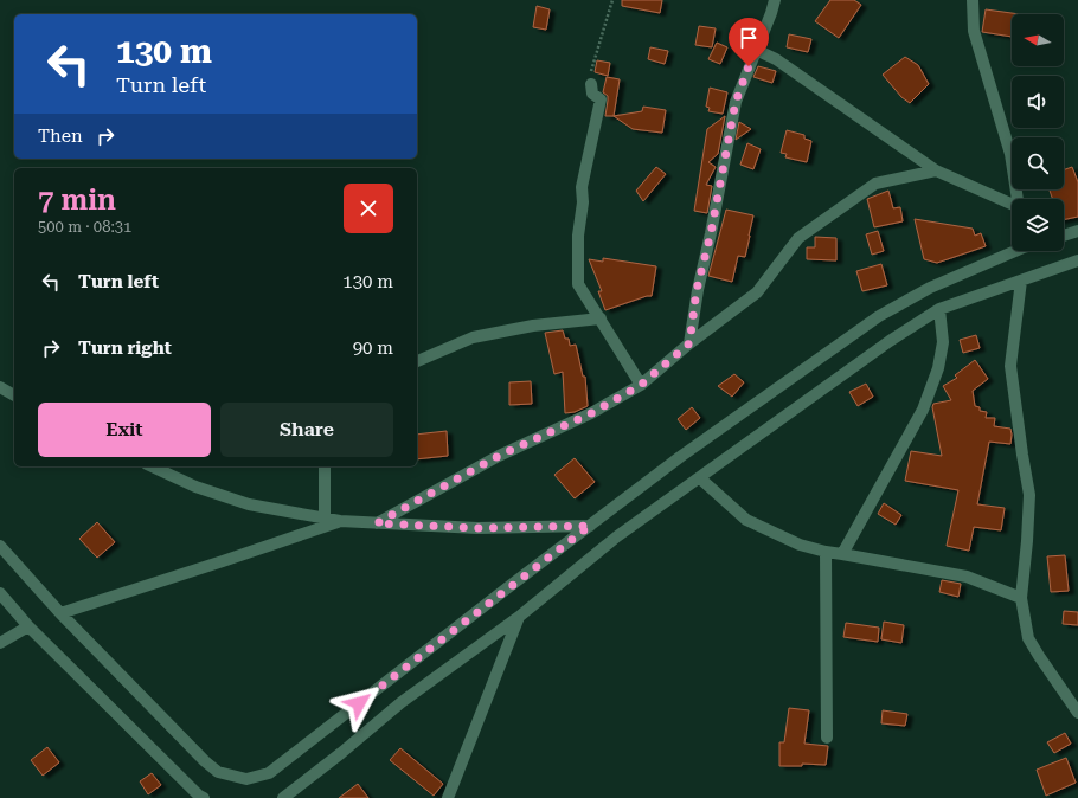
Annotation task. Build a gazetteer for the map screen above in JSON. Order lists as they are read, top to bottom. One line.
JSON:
{"north":"left","page":{"turn":["130 m","Turn left"],"then":"Then","heading":["7 min","500 m · 08:31"],"list":[{"name":"Turn left","value":"130 m"},{"name":"Turn right","value":"90 m"}],"buttons":["Exit","Share"]}}
